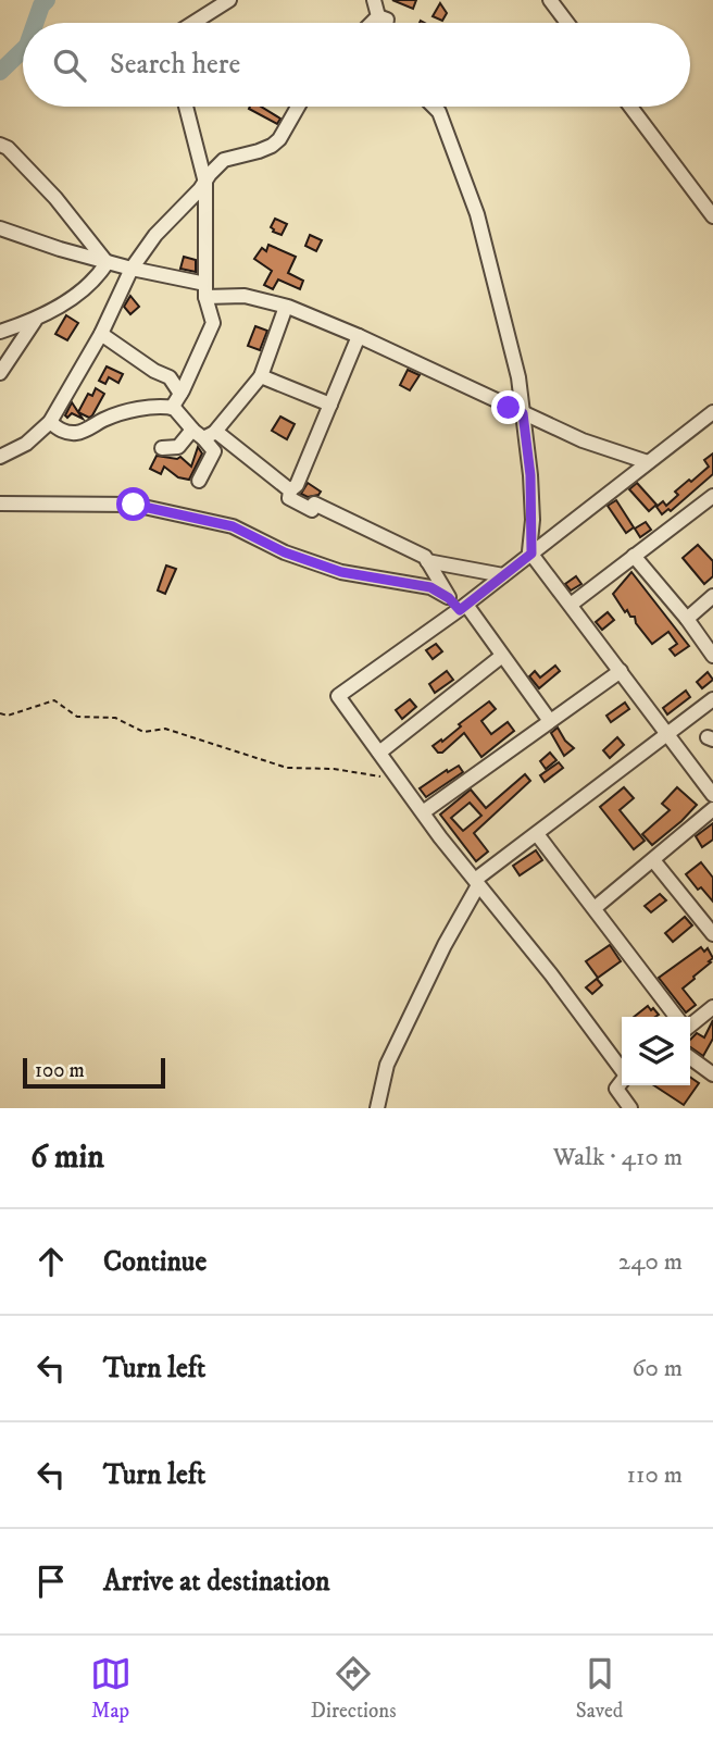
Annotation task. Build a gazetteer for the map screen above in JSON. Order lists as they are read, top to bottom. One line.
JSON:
{"scale_bar":"100 m","page":{"search":"Search here","scale":"100 m","heading":["6 min","Walk · 410 m"],"list":[["Continue","240 m"],["Turn left","60 m"],["Turn left","110 m"],"Arrive at destination"],"nav":["Map","Directions","Saved"]}}
